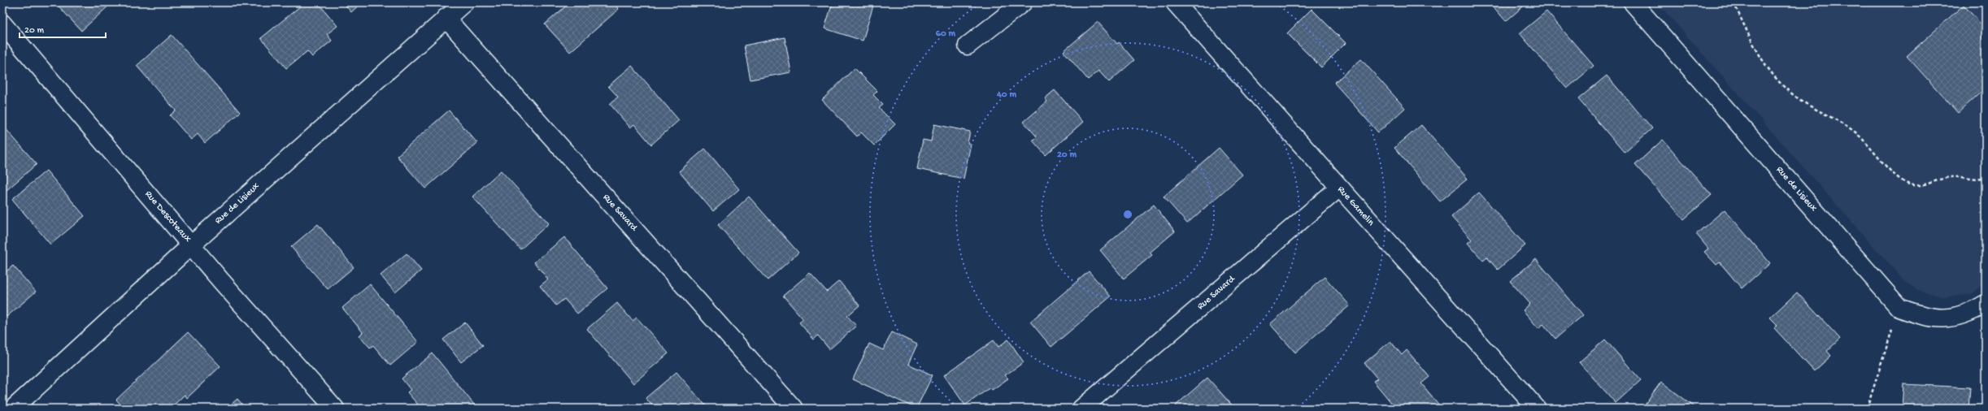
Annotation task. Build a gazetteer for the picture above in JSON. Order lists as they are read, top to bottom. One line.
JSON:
{"streets":{"street":["Rue de Lisieux","Rue Gamelin","Rue Savard","Rue Descoteaux"]},"crossings":[["Rue de Lisieux","Rue Savard"],["Rue de Lisieux","Rue Descoteaux"],["Rue Gamelin","Rue Savard"]],"scale_bar":"20 m","rings":["60 m","40 m","20 m"]}
